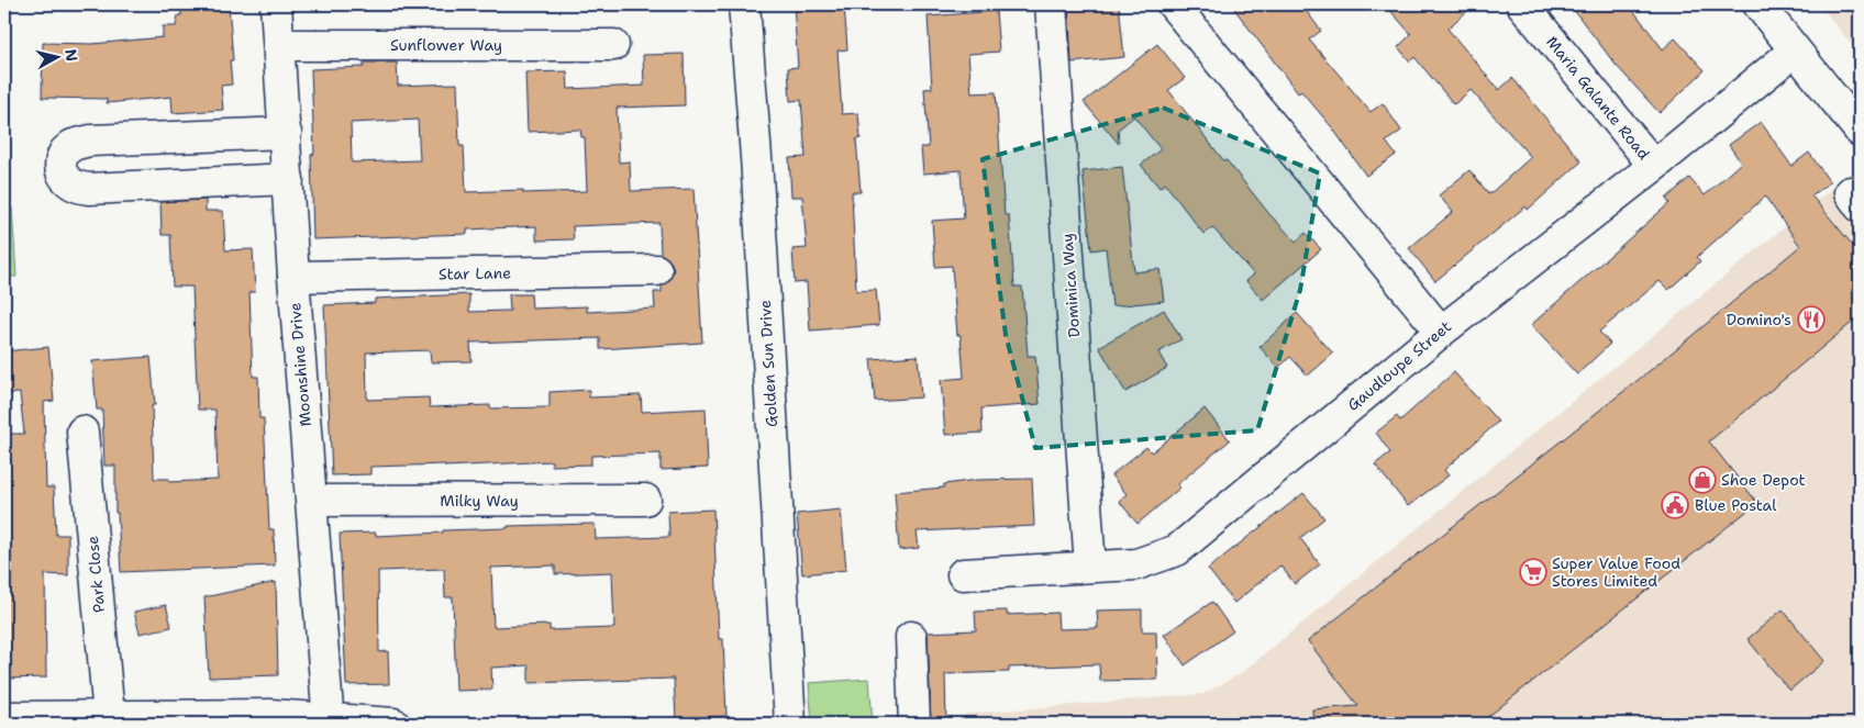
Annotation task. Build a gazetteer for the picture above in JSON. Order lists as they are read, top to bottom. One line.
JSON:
{"streets":{"street":["Sunflower Way","Maria Galante Road","Star Lane","Dominica Way","Golden Sun Drive","Moonshine Drive","Gaudloupe Street","Milky Way","Park Close"]},"crossings":[["Sunflower Way","Moonshine Drive"],["Maria Galante Road","Gaudloupe Street"],["Star Lane","Moonshine Drive"],["Dominica Way","Gaudloupe Street"],["Moonshine Drive","Milky Way"]],"places":{"restaurant":["Domino's"],"shop":["Shoe Depot"],"public building":["Blue Postal"],"supermarket":["Super Value Food Stores Limited"]},"north":"right"}
